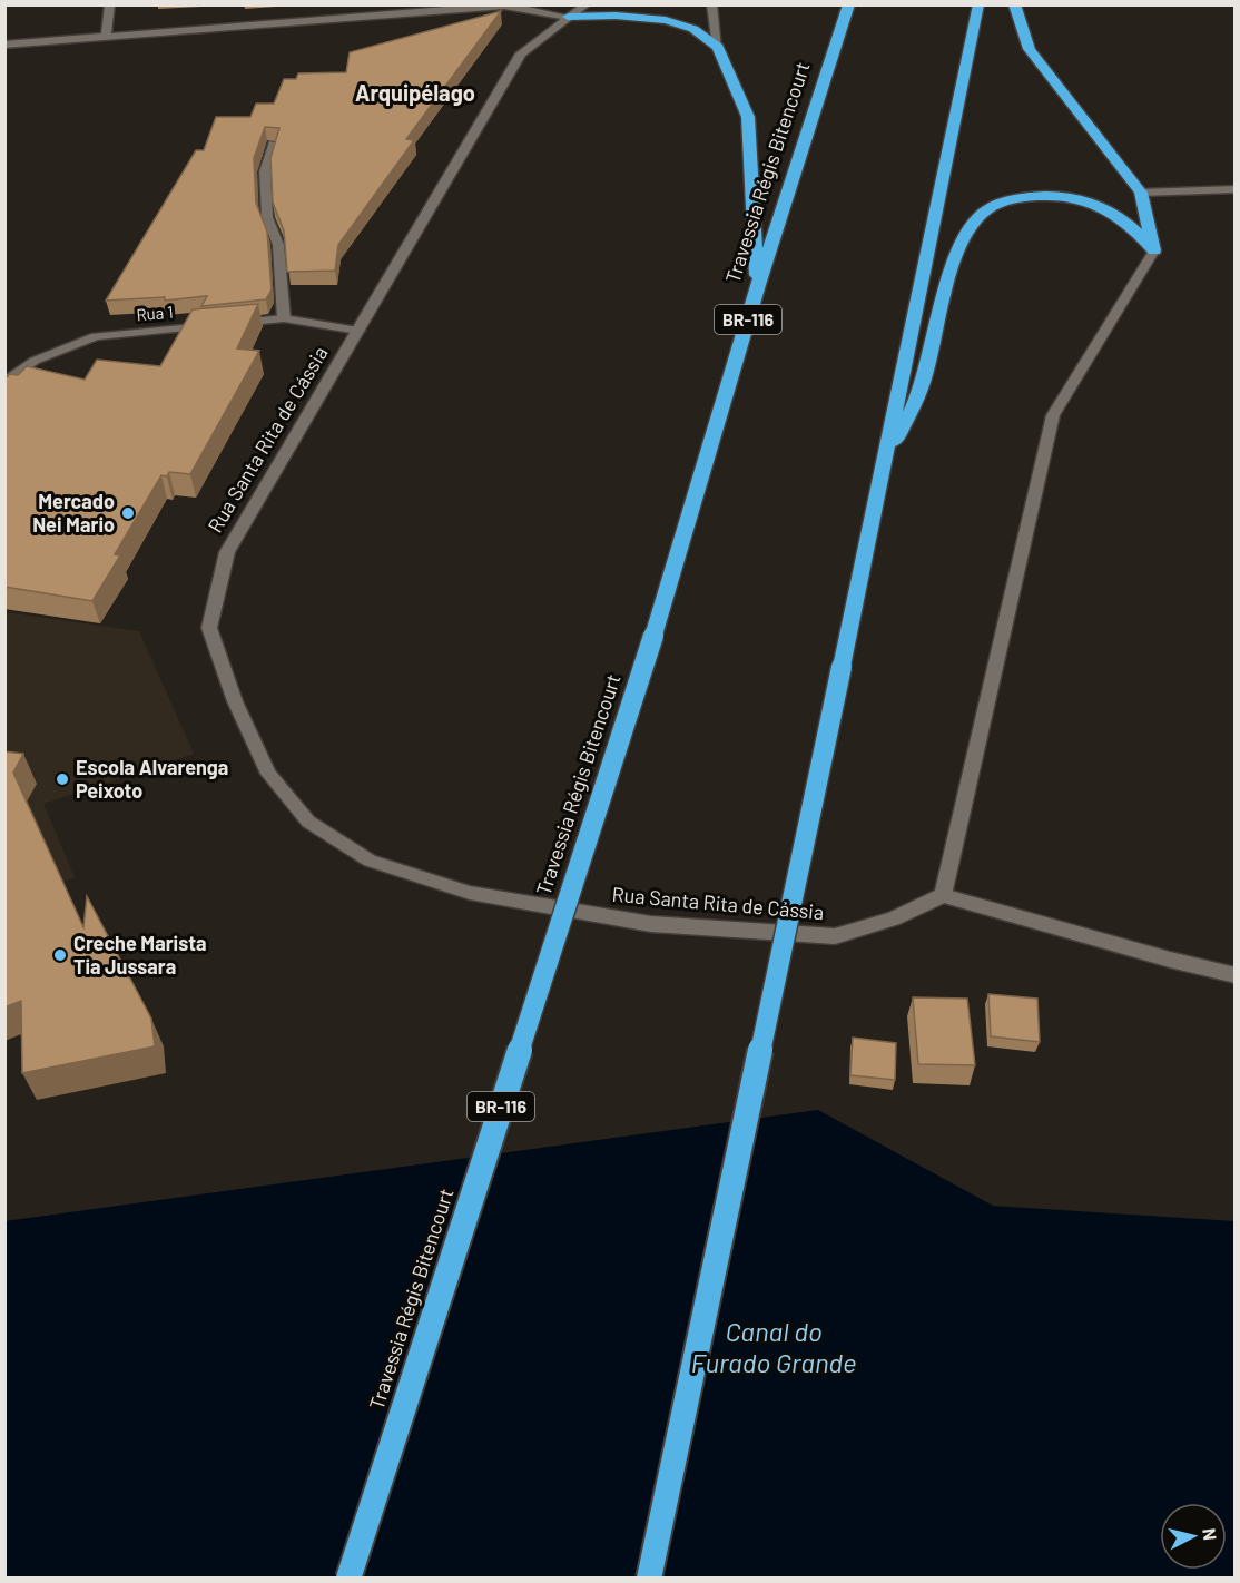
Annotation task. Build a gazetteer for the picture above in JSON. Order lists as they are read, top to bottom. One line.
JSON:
{"streets":{"highway":["Travessia Régis Bitencourt","BR-116"],"street":["Rua 1","Rua Santa Rita de Cássia"]},"crossings":[["Rua 1","Rua Santa Rita de Cássia"]],"districts":["Arquipélago"],"water":["Canal do Furado Grande"],"places":["Mercado Nei Mario","Escola Alvarenga Peixoto","Creche Marista Tia Jussara"],"north":"right"}
